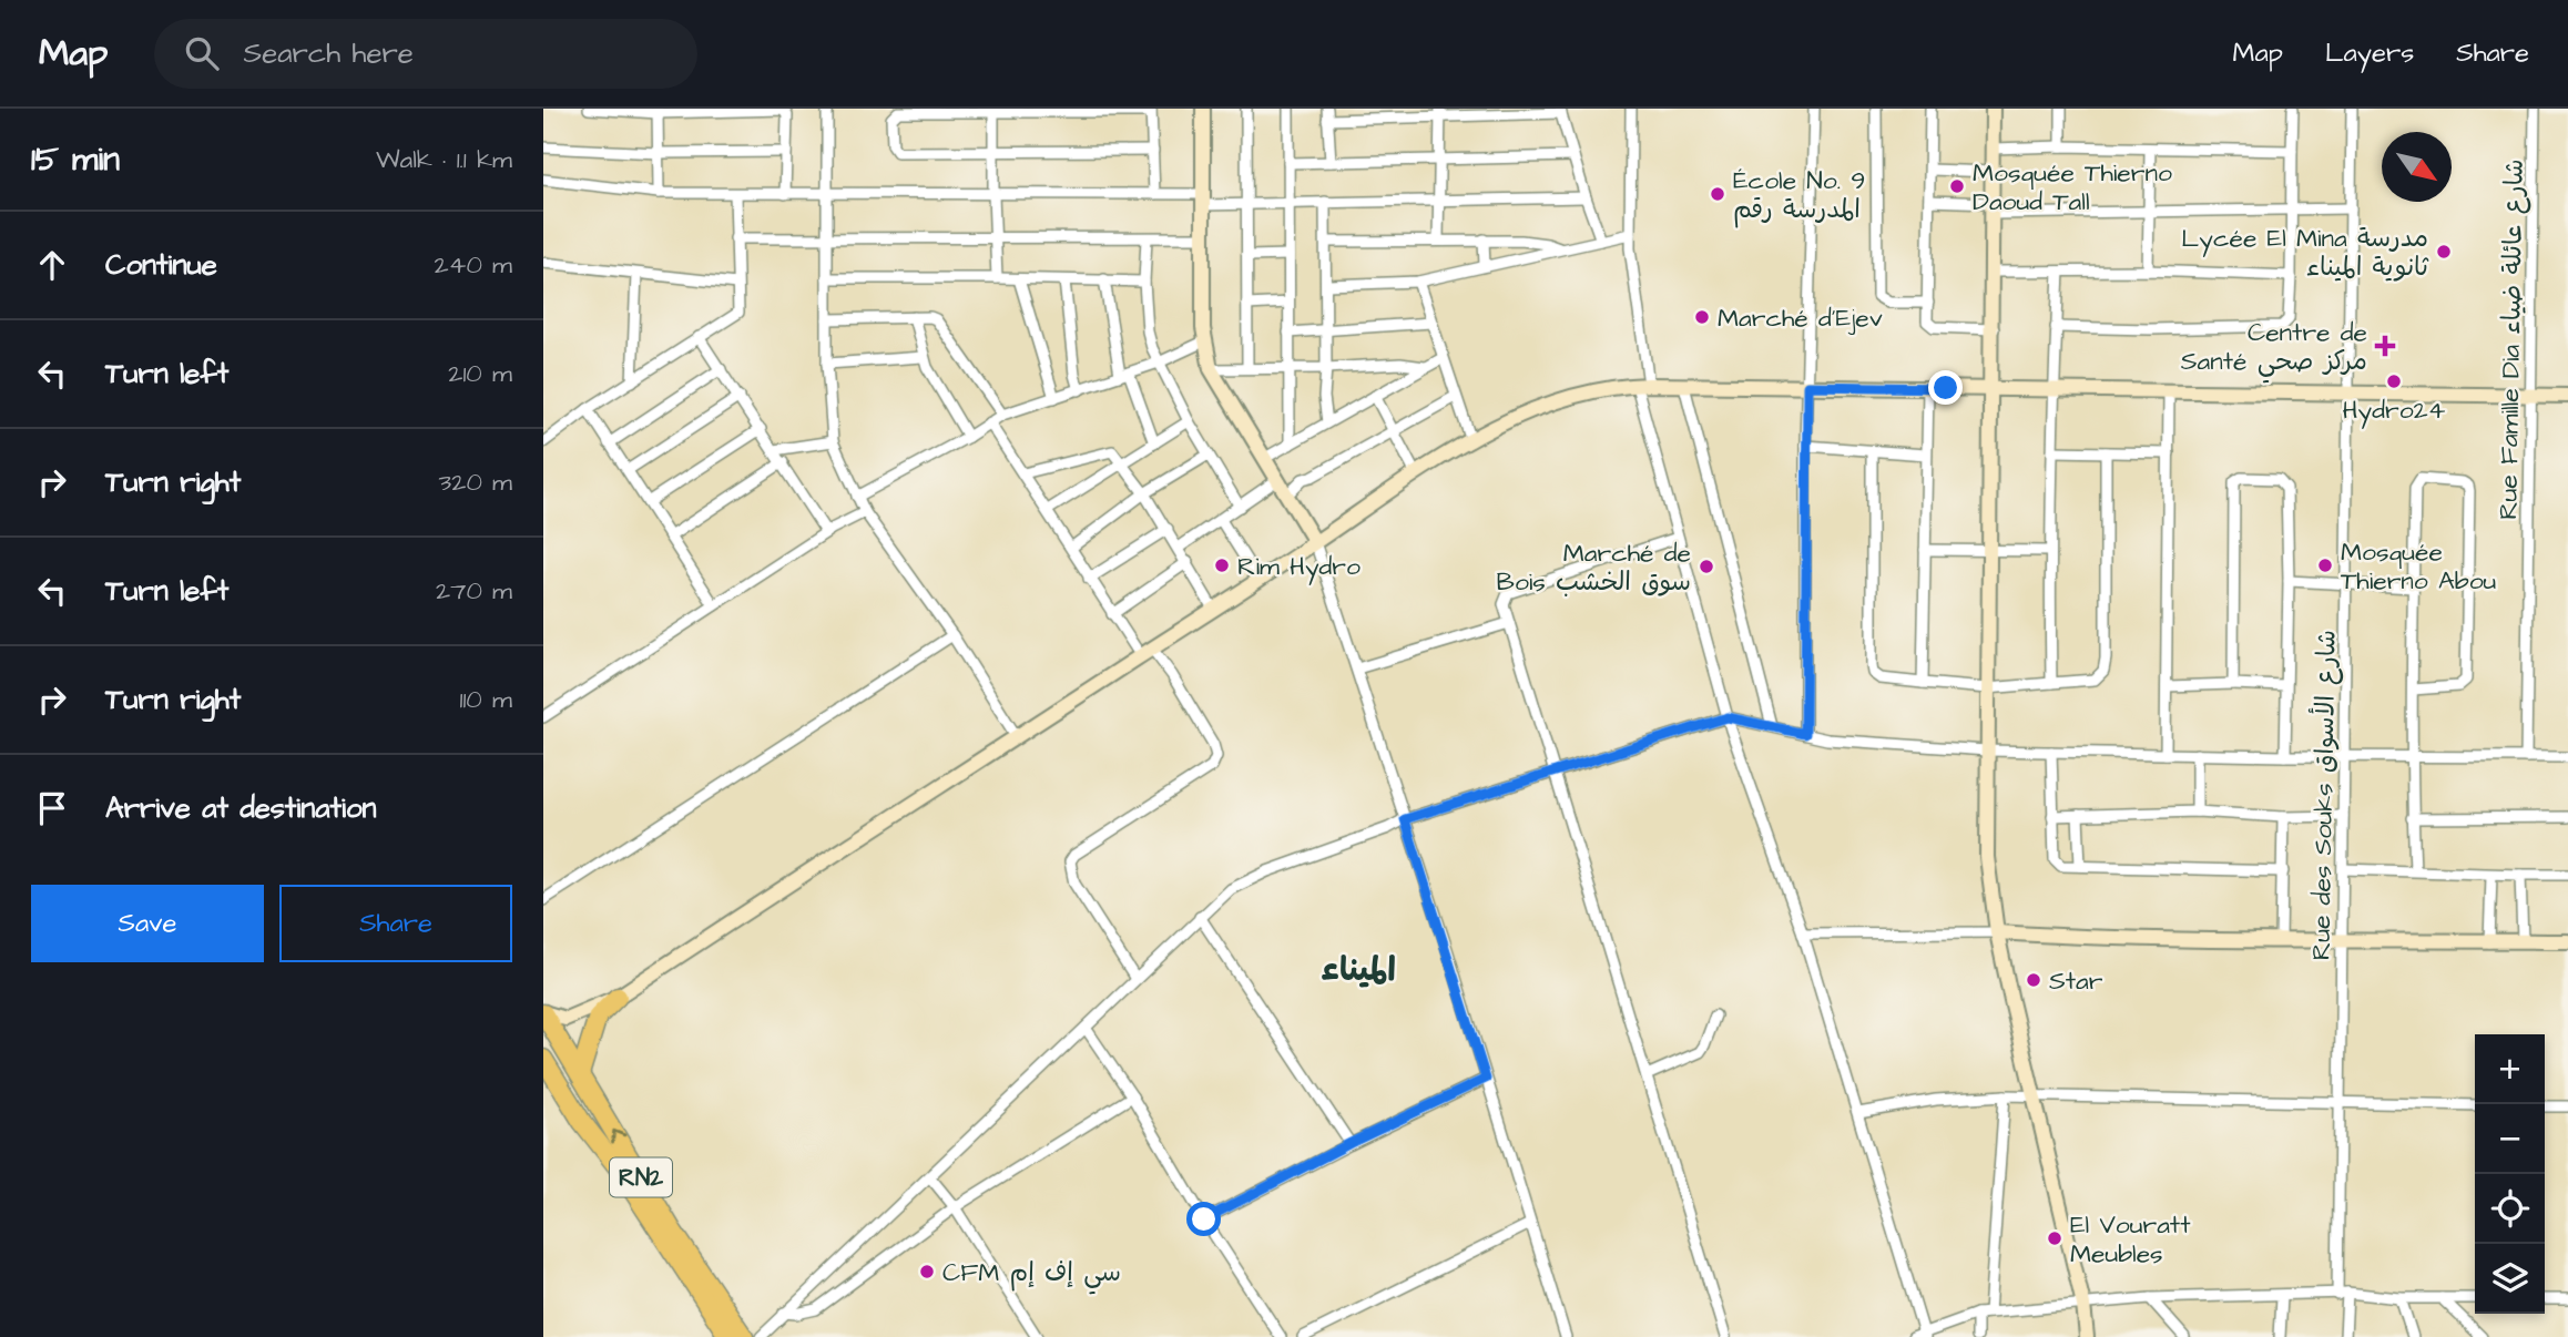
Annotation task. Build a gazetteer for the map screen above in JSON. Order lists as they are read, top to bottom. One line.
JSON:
{"streets":{"highway":["RN2"],"street":["Rue Famille Dia شارع عائلة ضياء","Rue des Souks شارع الأسواق"]},"districts":["الميناء"],"places":{"other":["Mosquée Thierno Daoud Tall","École No. 9 المدرسة رقم","Lycée El Mina مدرسة ثانوية الميناء","Marché d'Ejev","Hydro24","Rim Hydro","Mosquée Thierno Abou","Marché de Bois سوق الخشب","Star","El Vouratt Meubles","CFM سي إف إم"],"health":["Centre de Santé مركز صحي"]},"north":"bottom right","page":{"header":"Map","search":"Search here","nav":["Map","Layers","Share"],"heading":["15 min","Walk · 1.1 km"],"list":[["Continue","240 m"],["Turn left","210 m"],["Turn right","320 m"],["Turn left","270 m"],["Turn right","110 m"],"Arrive at destination"],"buttons":["Save","Share"],"map_buttons":["+","−"]}}
